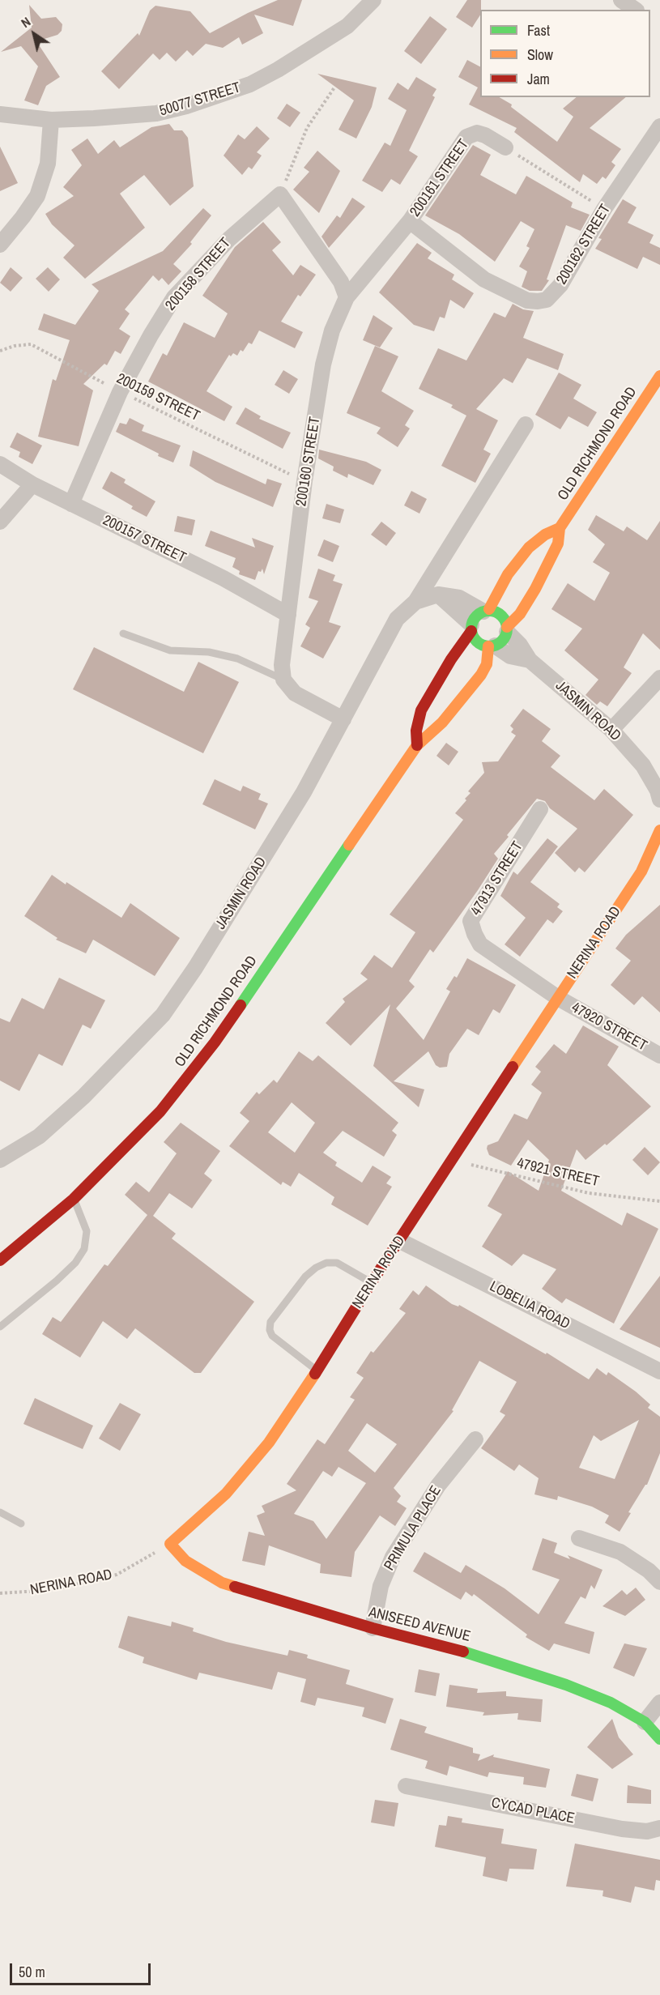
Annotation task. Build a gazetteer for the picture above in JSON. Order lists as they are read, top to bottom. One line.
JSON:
{"streets":{"street":["50077 STREET","200161 STREET","200162 STREET","200158 STREET","OLD RICHMOND ROAD","200160 STREET","200157 STREET","JASMIN ROAD","47913 STREET","NERINA ROAD","47920 STREET","LOBELIA ROAD","PRIMULA PLACE","ANISEED AVENUE","CYCAD PLACE"],"path":["200159 STREET","47921 STREET"]},"crossings":[["200161 STREET","200162 STREET"],["200161 STREET","200160 STREET"],["200158 STREET","200159 STREET"],["200158 STREET","200157 STREET"],["200159 STREET","200160 STREET"],["OLD RICHMOND ROAD","JASMIN ROAD"],["200160 STREET","200157 STREET"],["47913 STREET","NERINA ROAD"],["47913 STREET","47920 STREET"],["NERINA ROAD","47920 STREET"],["NERINA ROAD","47921 STREET"],["NERINA ROAD","LOBELIA ROAD"],["NERINA ROAD","ANISEED AVENUE"],["PRIMULA PLACE","ANISEED AVENUE"]],"legend":["Fast","Slow","Jam"],"scale_bar":"50 m","north":"top left"}
